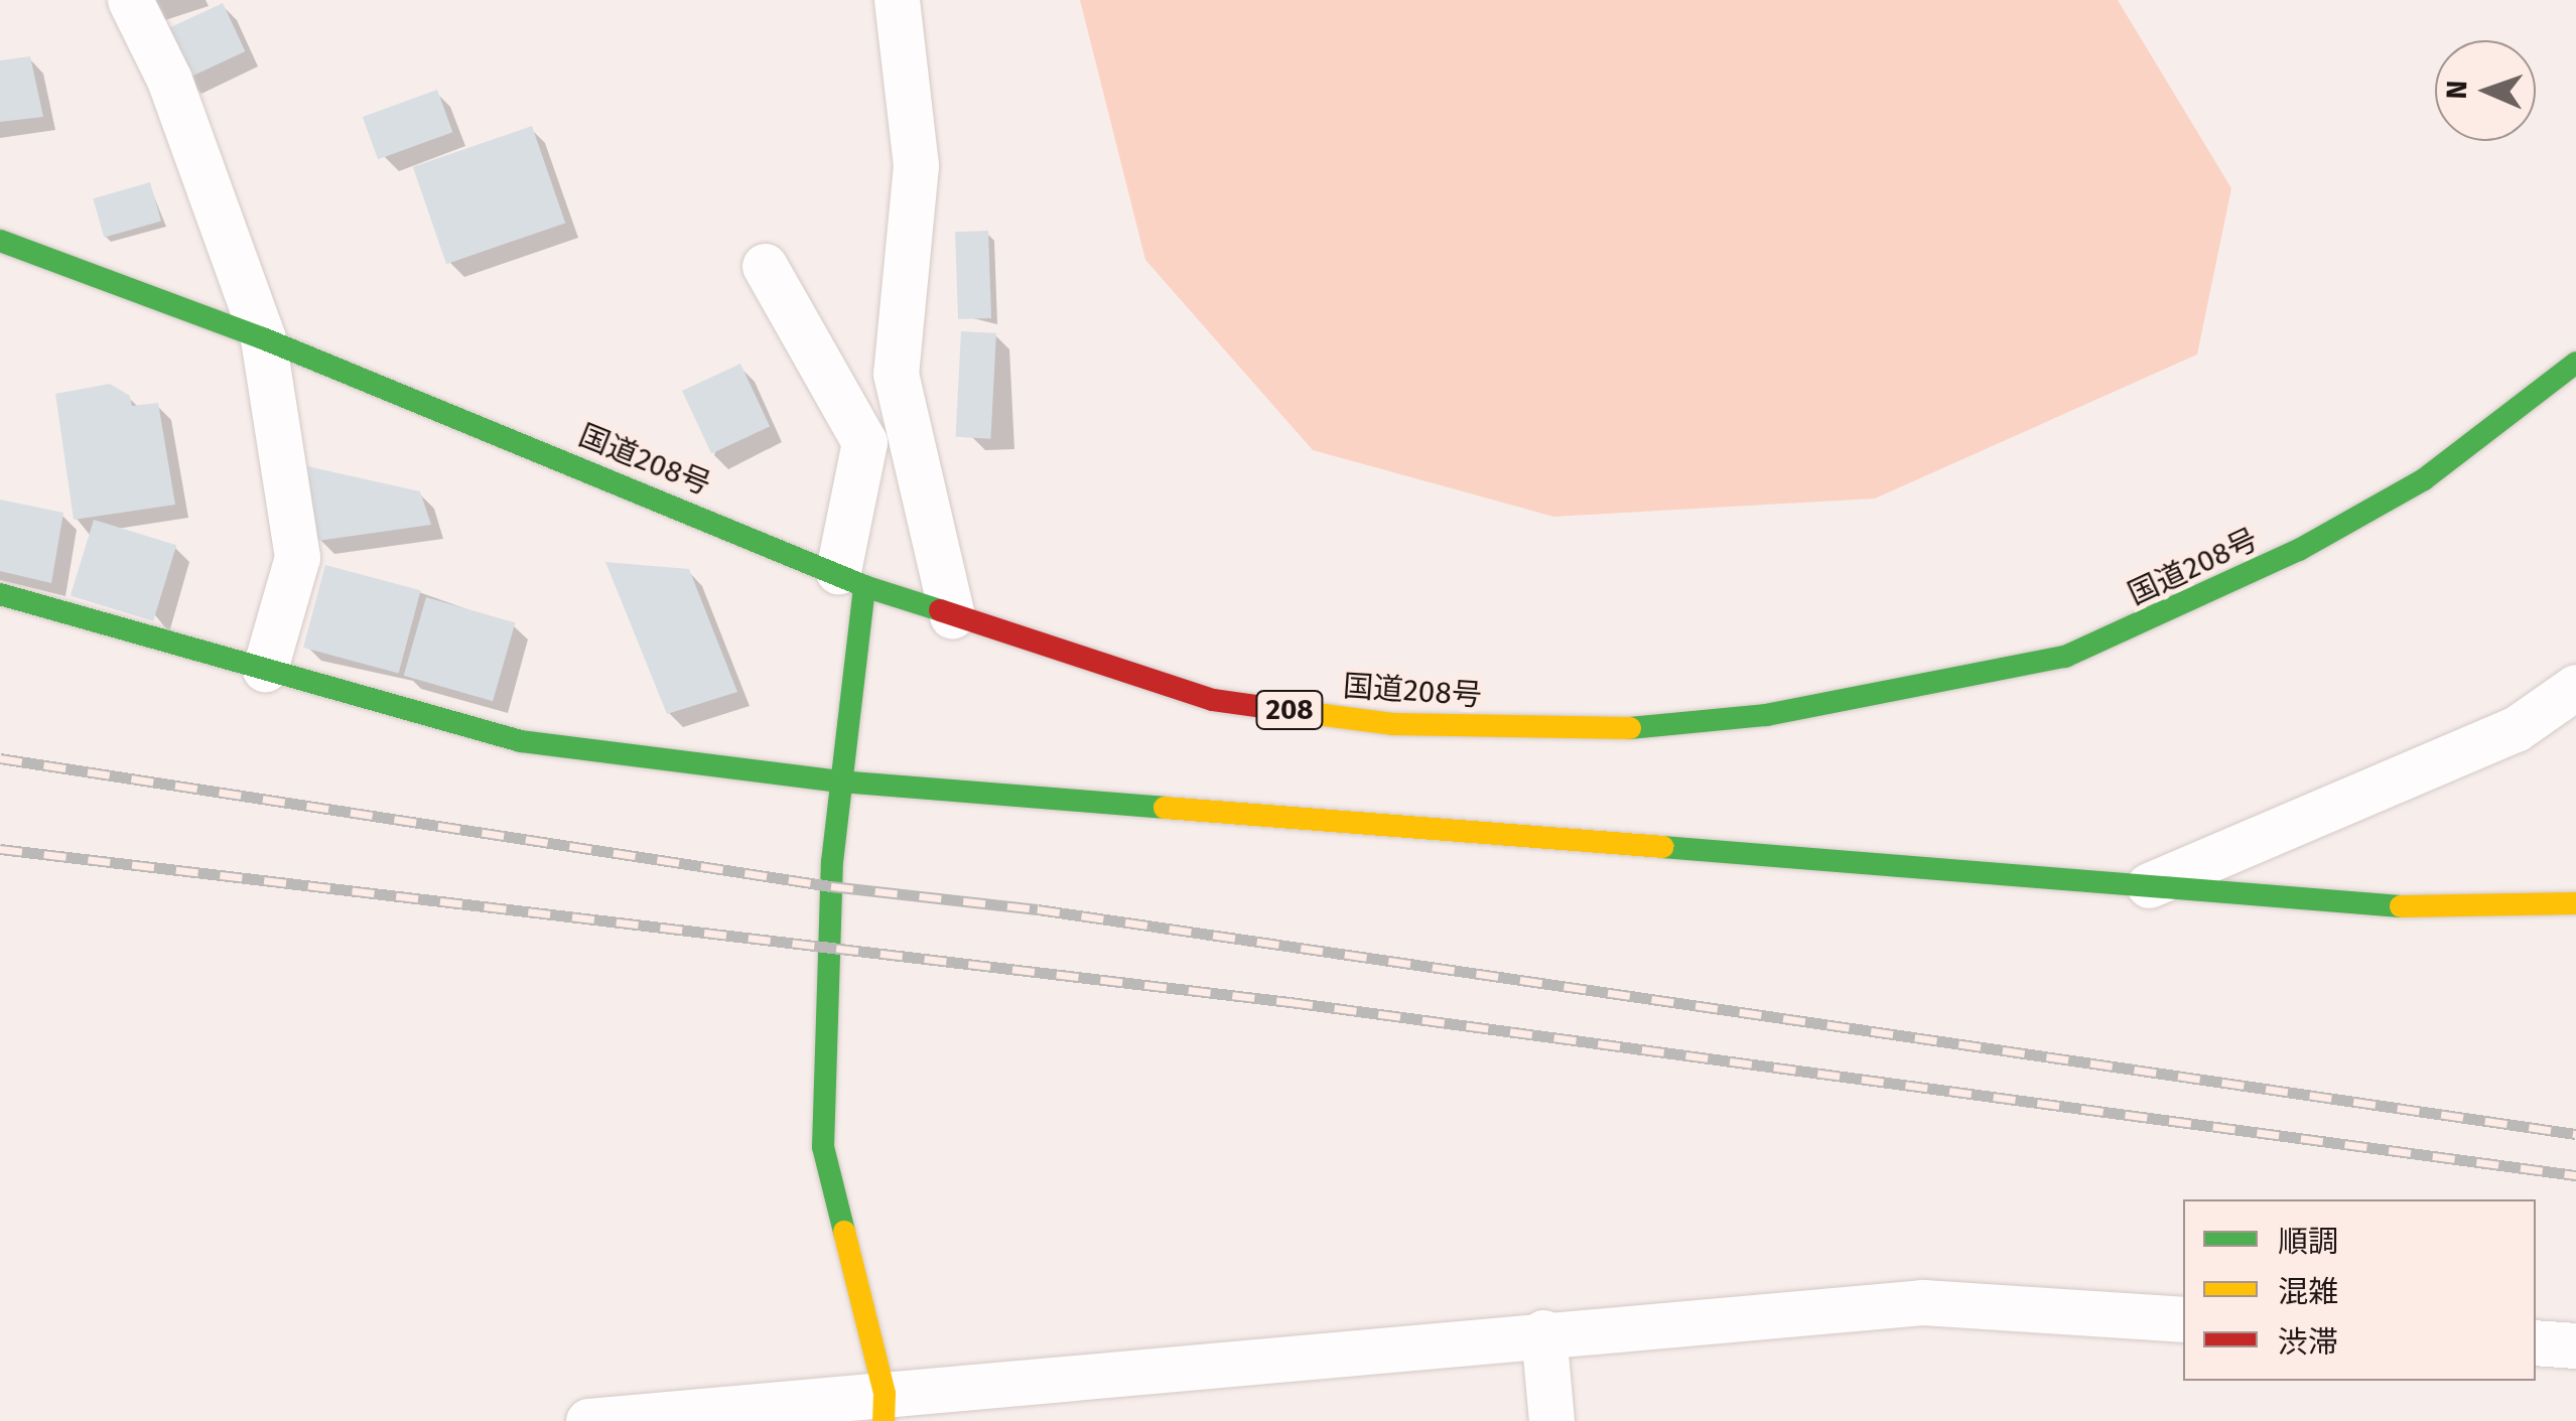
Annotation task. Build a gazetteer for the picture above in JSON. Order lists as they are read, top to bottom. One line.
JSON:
{"streets":{"main road":["国道208号","208"]},"legend":["順調","混雑","渋滞"],"north":"left"}
